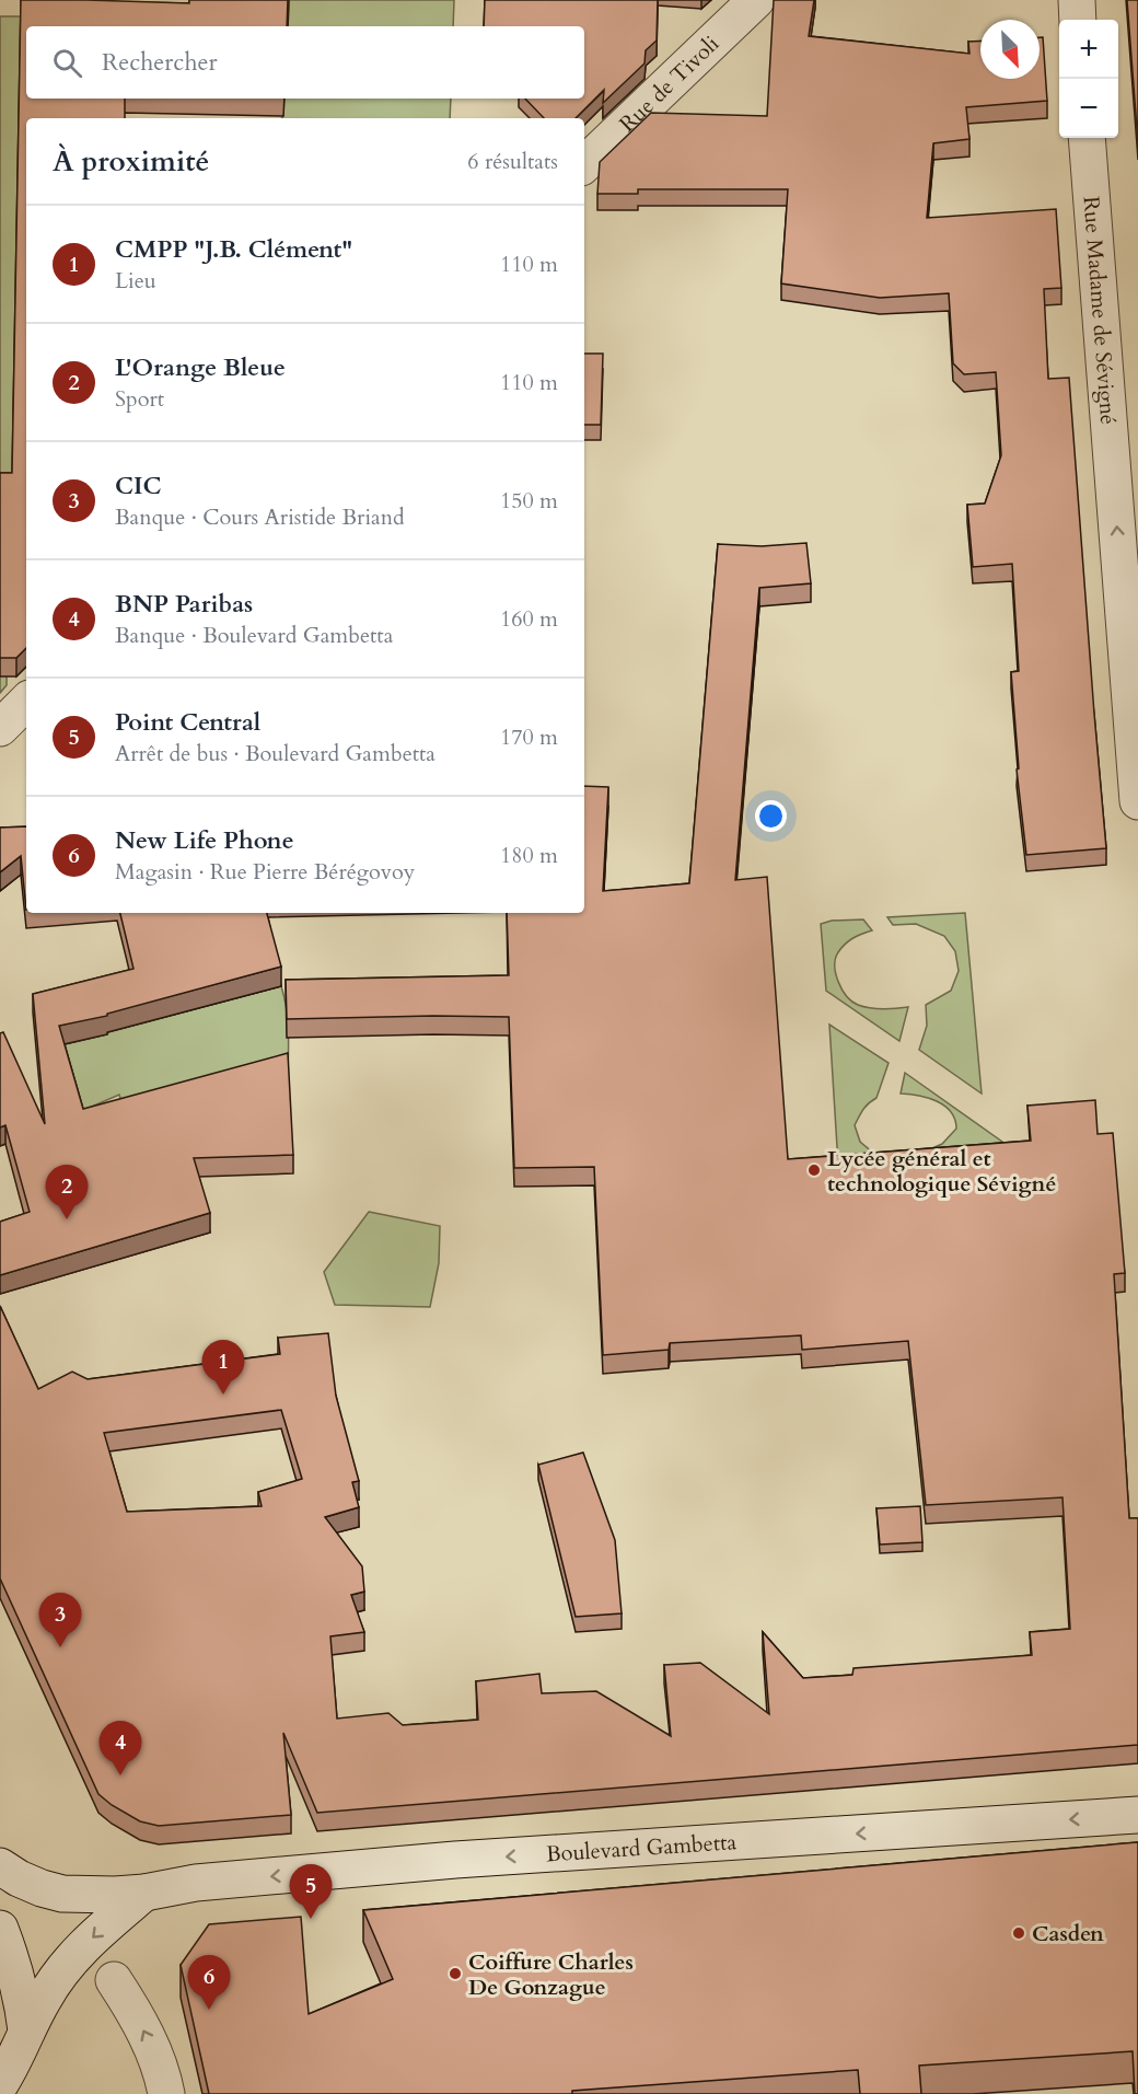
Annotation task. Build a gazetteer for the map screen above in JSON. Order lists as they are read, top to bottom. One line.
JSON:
{"streets":{"street":["Rue de Tivoli","Rue Madame de Sévigné","Boulevard Gambetta"]},"one_way":["Rue Madame de Sévigné","Boulevard Gambetta"],"places":["Lycée général et technologique Sévigné","Casden","Coiffure Charles De Gonzague"],"north":"bottom right","page":{"map_buttons":["+","−"],"search":"Rechercher","heading":["À proximité","6 résultats"],"list":[{"mark":"1","name":"CMPP \"J.B. Clément\"","note":"Lieu","value":"110 m"},{"mark":"2","name":"L'Orange Bleue","note":"Sport","value":"110 m"},{"mark":"3","name":"CIC","note":"Banque · Cours Aristide Briand","value":"150 m"},{"mark":"4","name":"BNP Paribas","note":"Banque · Boulevard Gambetta","value":"160 m"},{"mark":"5","name":"Point Central","note":"Arrêt de bus · Boulevard Gambetta","value":"170 m"},{"mark":"6","name":"New Life Phone","note":"Magasin · Rue Pierre Bérégovoy","value":"180 m"}],"pins":["2","1","3","4","5","6"]}}
